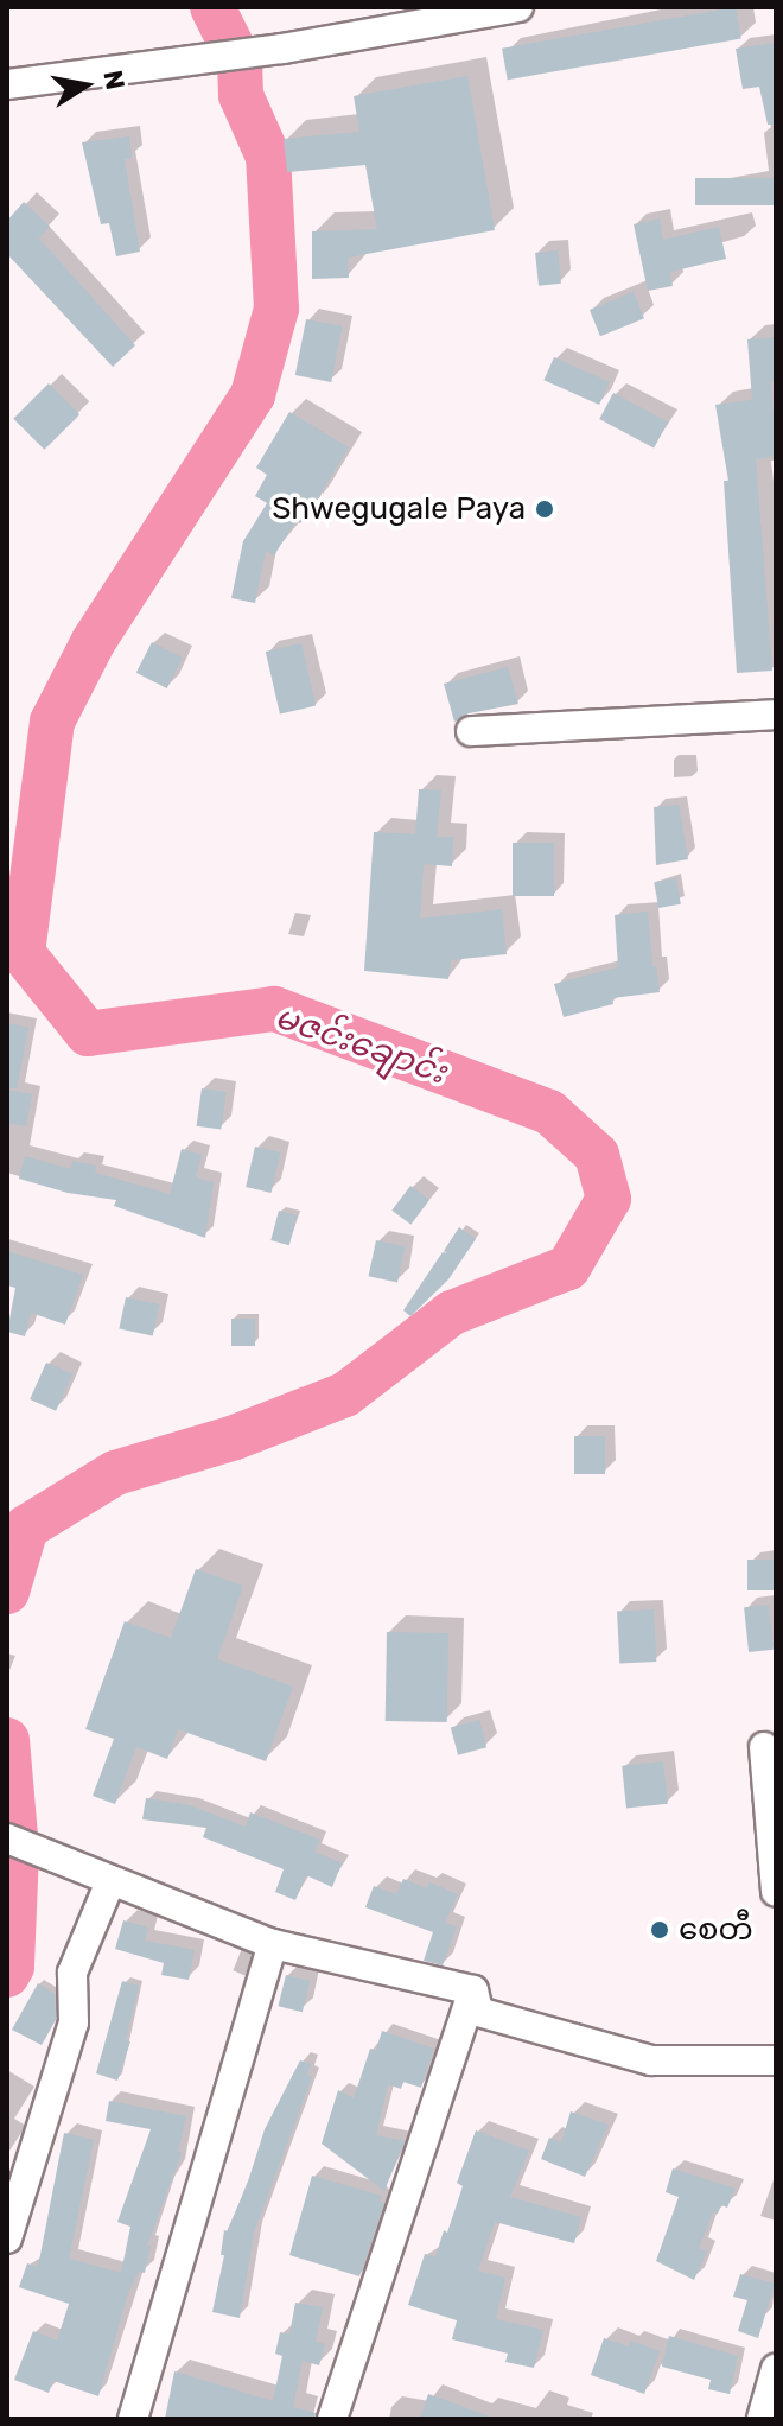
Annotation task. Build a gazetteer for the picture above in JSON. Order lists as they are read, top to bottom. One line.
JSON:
{"water":["မဇင်းချောင်း"],"places":["Shwegugale Paya","စေတီ"],"north":"right"}
